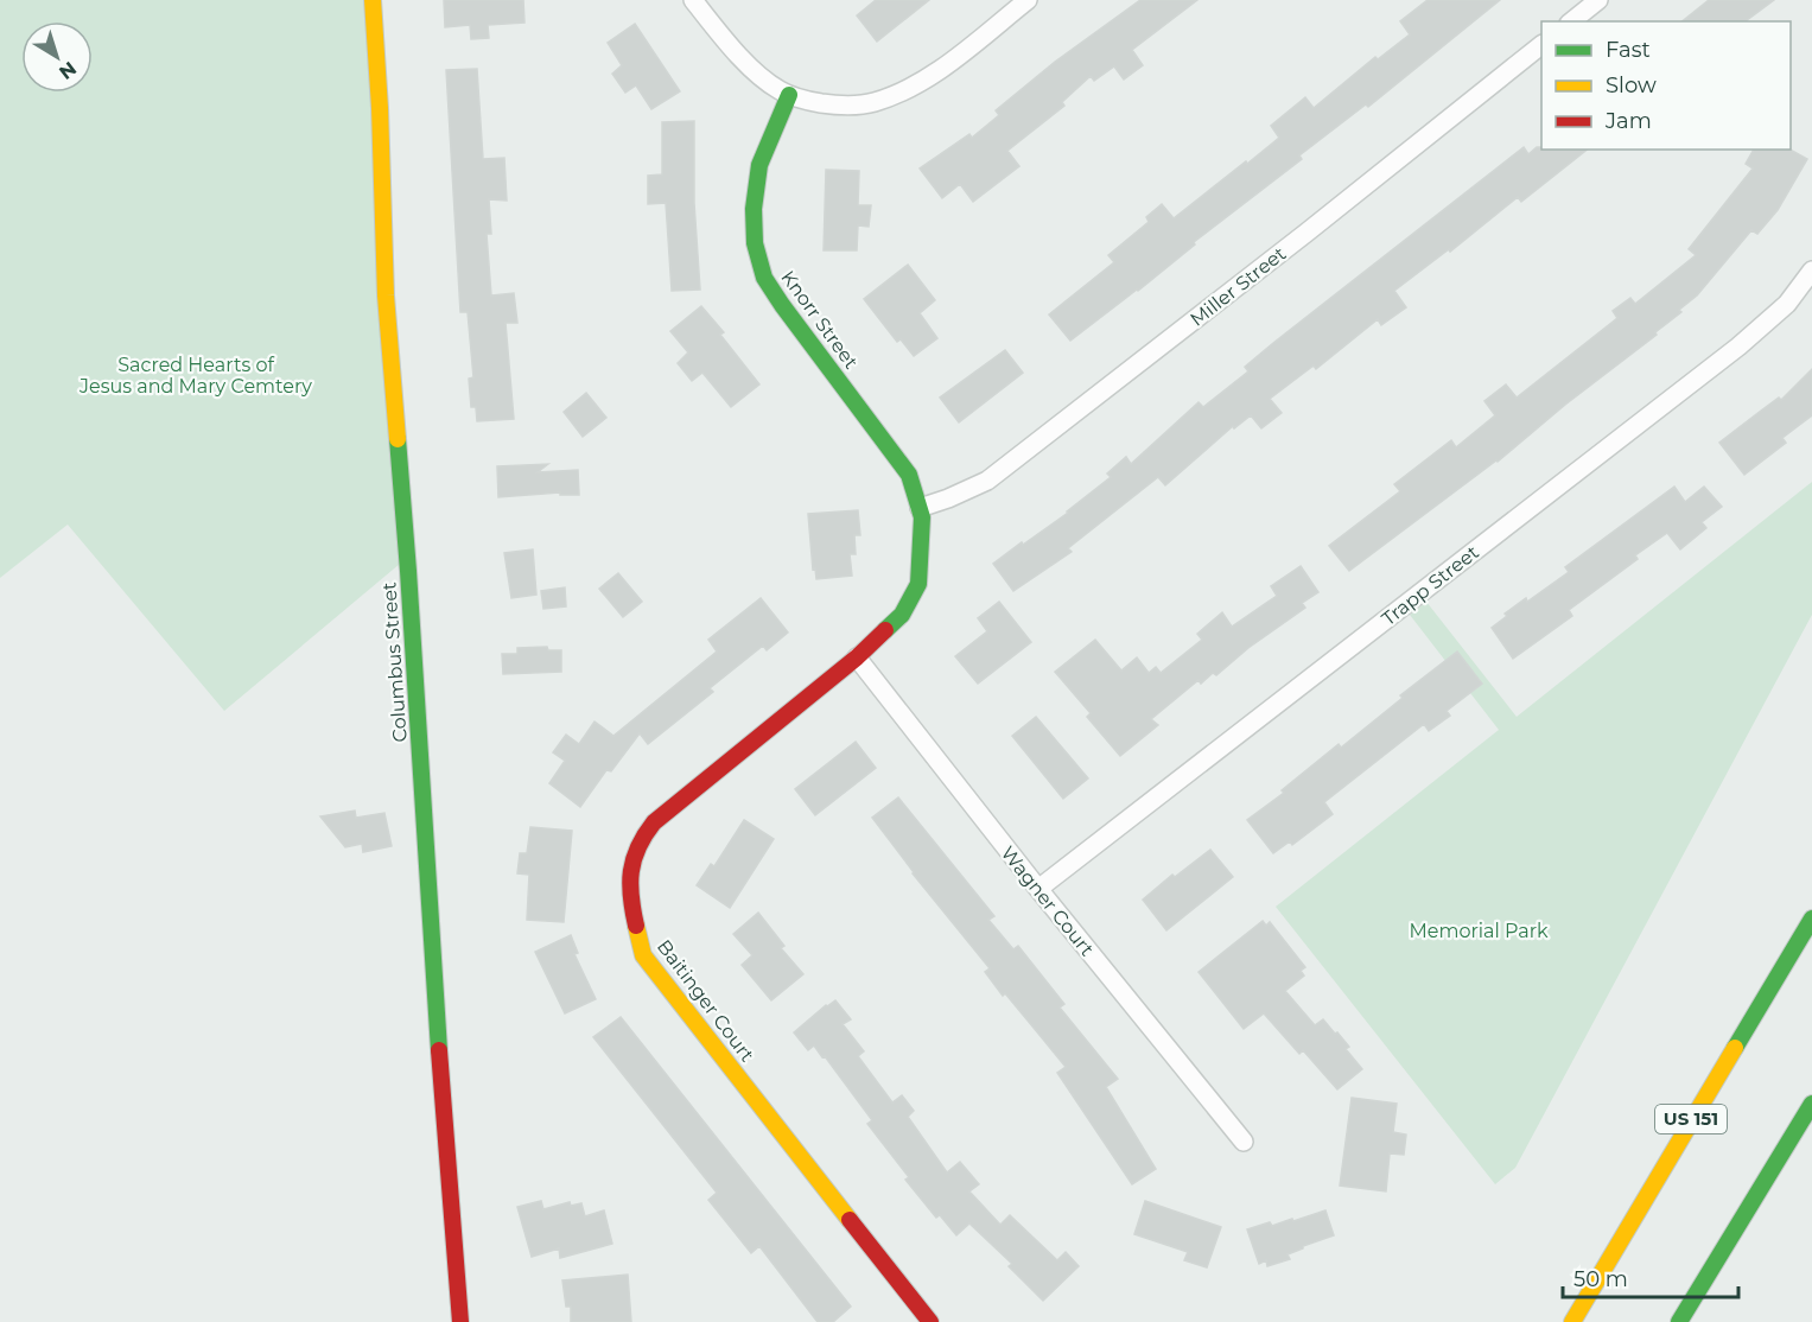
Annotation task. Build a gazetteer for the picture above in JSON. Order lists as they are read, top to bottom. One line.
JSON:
{"streets":{"main road":["Knorr Street","Columbus Street","Baitinger Court","US 151"],"street":["Miller Street","Trapp Street","Wagner Court"]},"crossings":[["Miller Street","Knorr Street"],["Miller Street","Baitinger Court"],["Knorr Street","Baitinger Court"],["Trapp Street","Wagner Court"],["Wagner Court","Baitinger Court"]],"parks":["Sacred Hearts of Jesus and Mary Cemtery","Memorial Park"],"legend":["Fast","Slow","Jam"],"scale_bar":"50 m","north":"bottom right"}
